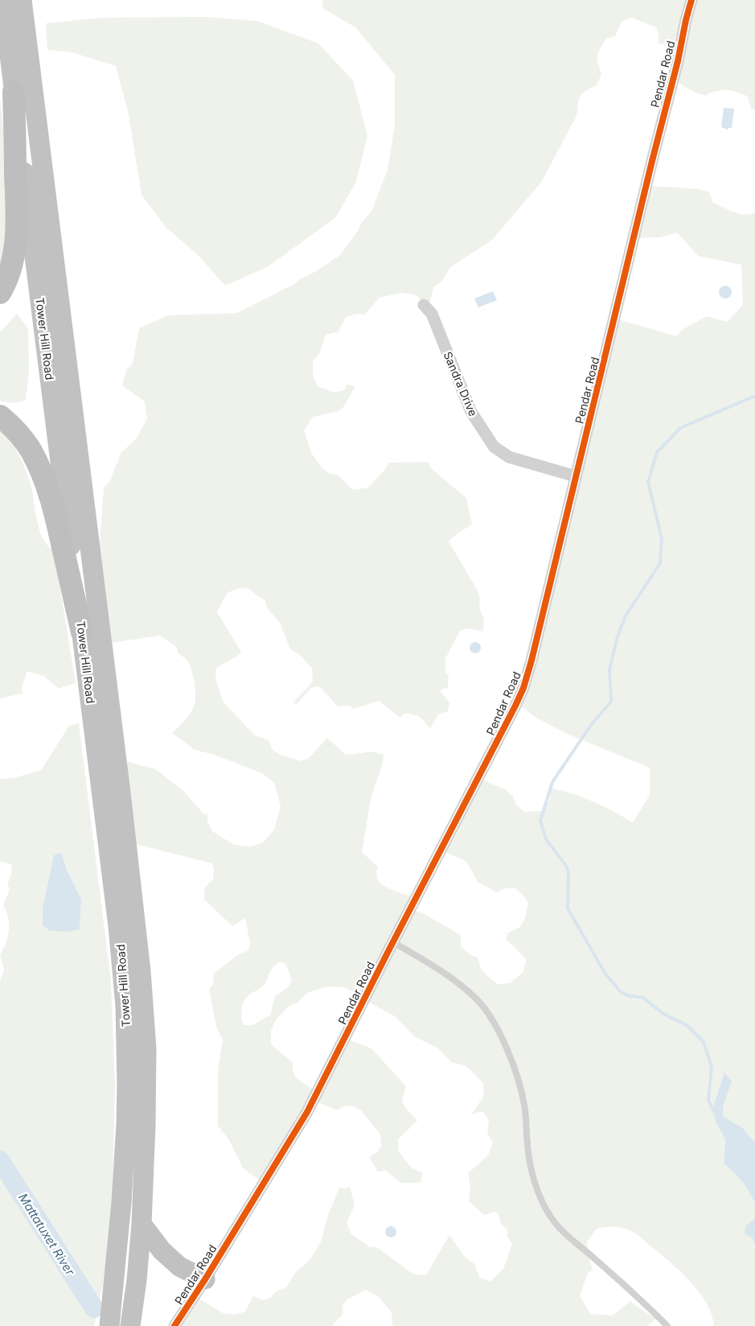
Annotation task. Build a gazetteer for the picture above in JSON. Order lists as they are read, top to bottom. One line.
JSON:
{"streets":{"highway":["Tower Hill Road"],"street":["Pendar Road","Sandra Drive"]},"crossings":[["Pendar Road","Sandra Drive"]],"water":["Mattatuxet River"]}
